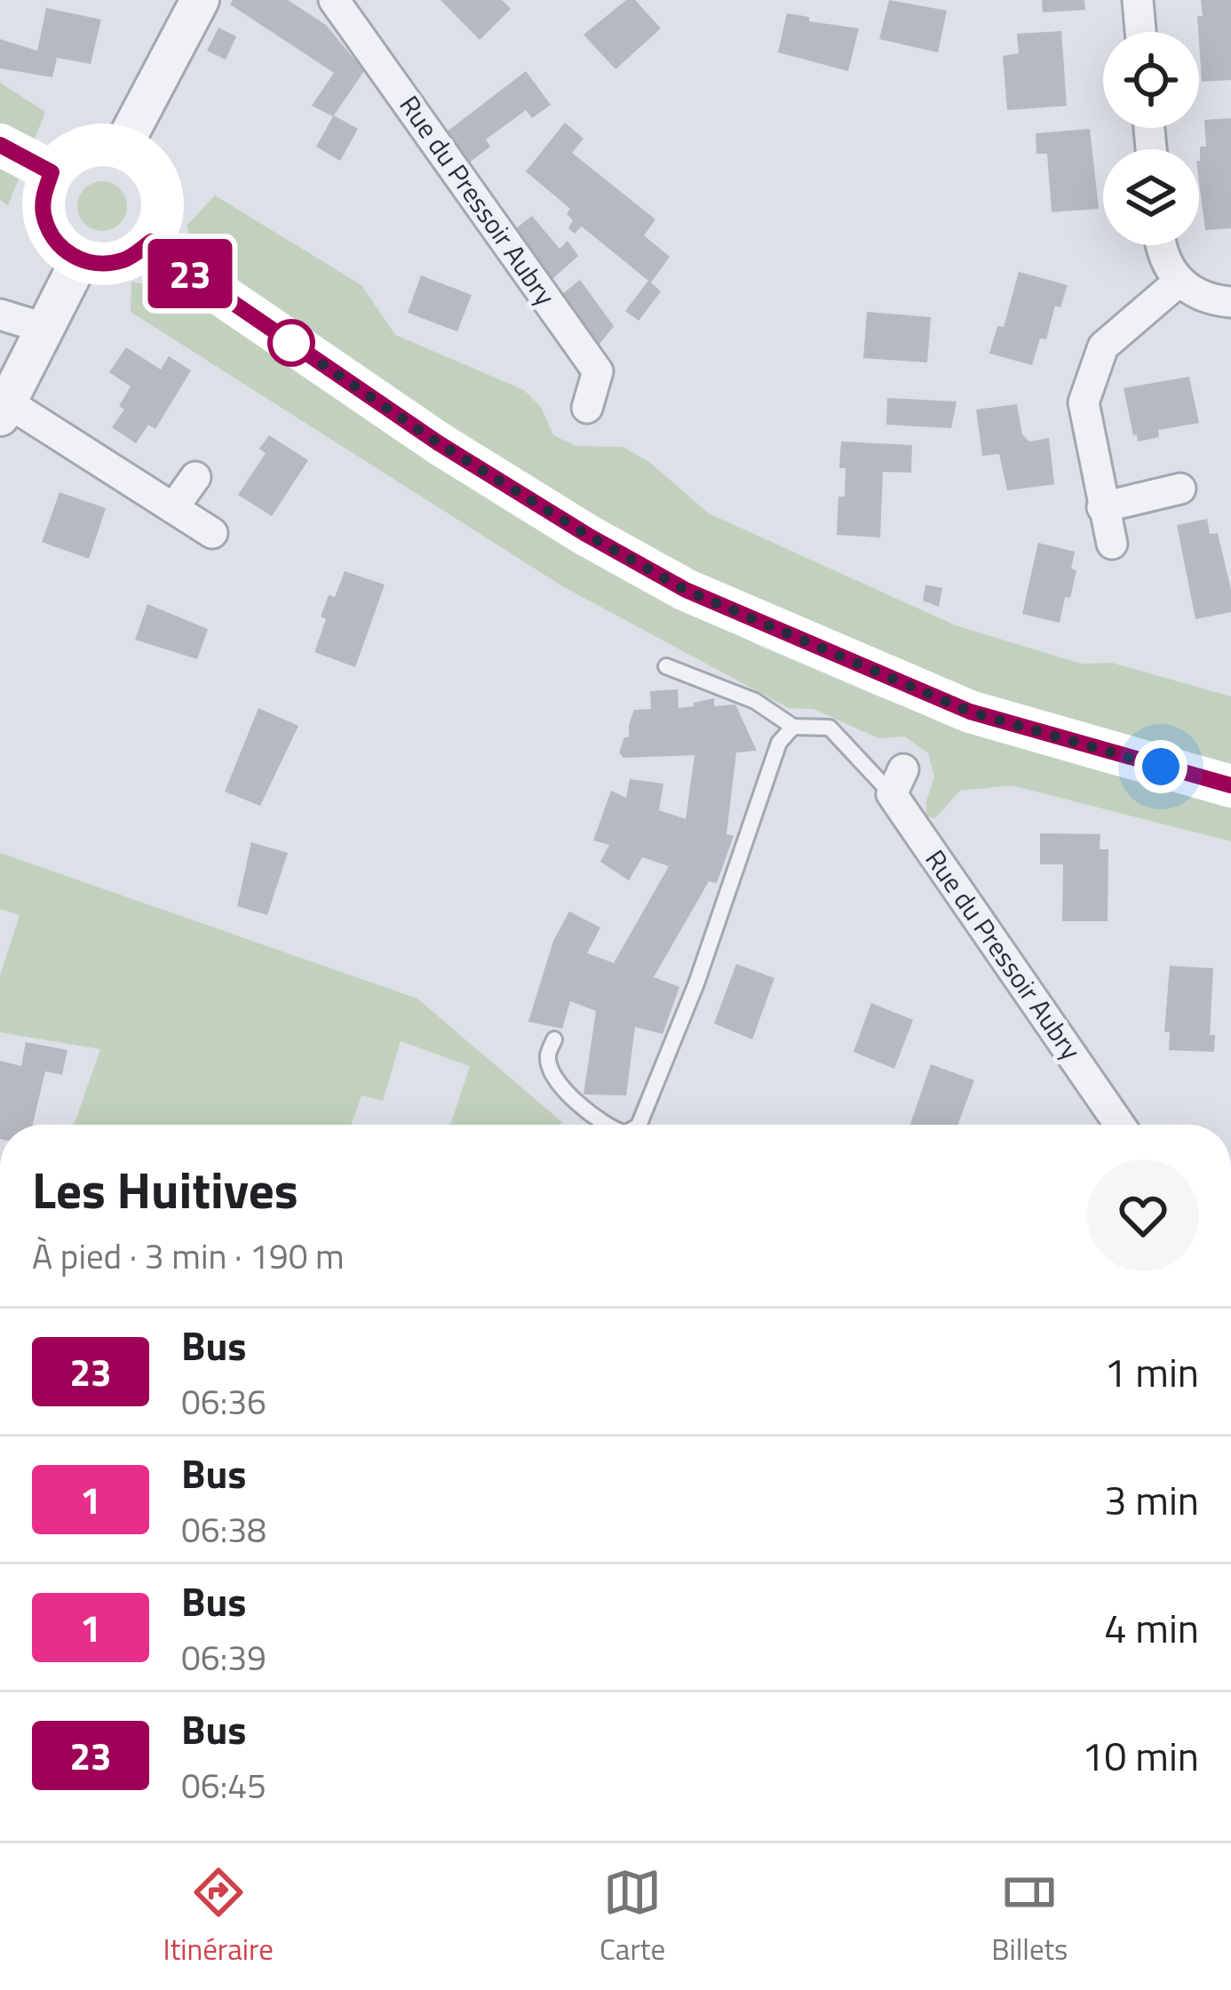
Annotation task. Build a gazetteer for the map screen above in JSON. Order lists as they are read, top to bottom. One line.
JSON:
{"streets":{"street":["Rue du Pressoir Aubry"]},"lines":["bus line 23"],"page":{"on_map":"23","heading":["Les Huitives","À pied · 3 min · 190 m"],"list":[{"mark":"23","name":"Bus","note":"06:36","value":"1 min"},{"mark":"1","name":"Bus","note":"06:38","value":"3 min"},{"mark":"1","name":"Bus","note":"06:39","value":"4 min"},{"mark":"23","name":"Bus","note":"06:45","value":"10 min"}],"tabs":["Itinéraire","Carte","Billets"]}}
